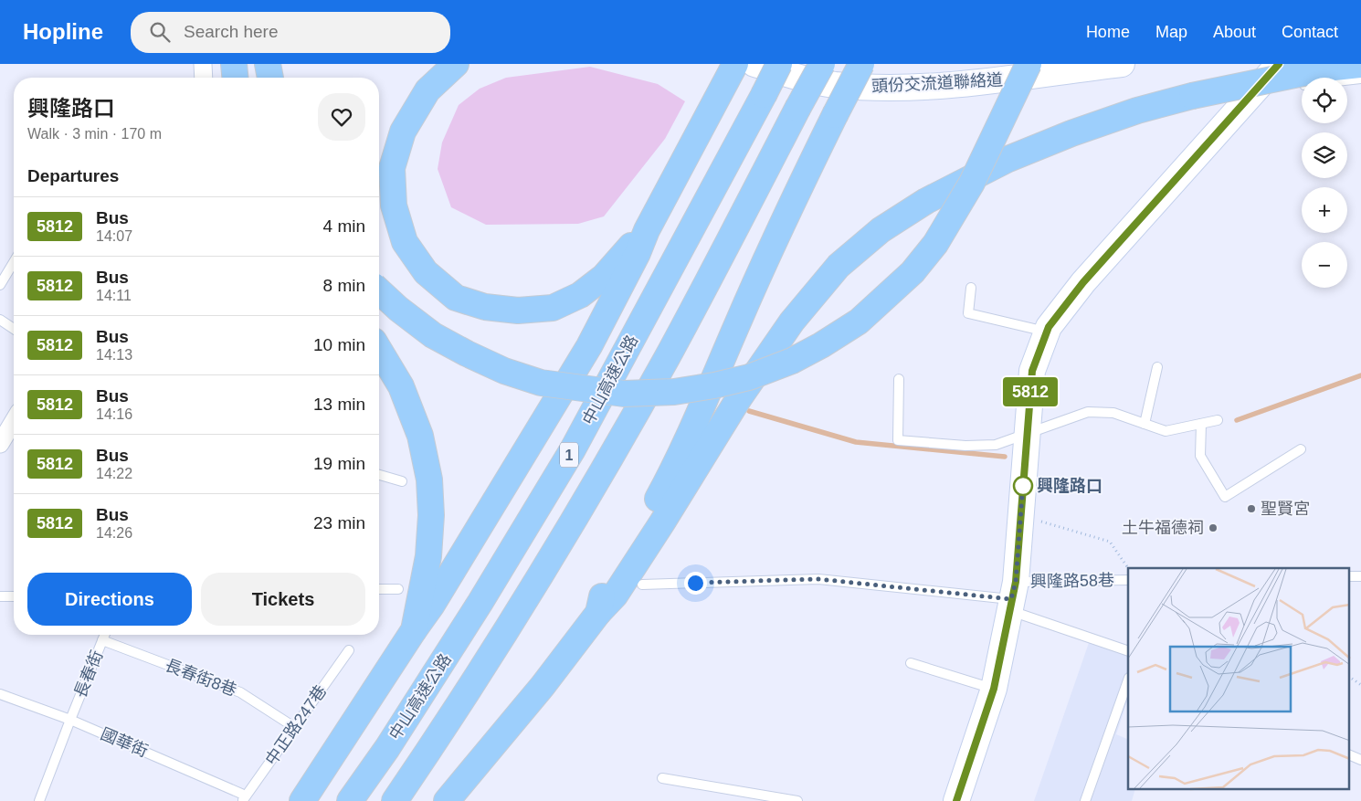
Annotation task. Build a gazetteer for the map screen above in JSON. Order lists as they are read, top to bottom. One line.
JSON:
{"streets":{"highway":["中山高速公路","1"],"street":["頭份交流道聯絡道"],"lane":["興隆路58巷","長春街","長春街8巷","中正路247巷","國華街"]},"crossings":[["長春街","長春街8巷"],["長春街","國華街"],["長春街8巷","中正路247巷"],["中正路247巷","國華街"]],"places":["興隆路口","聖賢宮","土牛福德祠"],"lines":["bus line 5812"],"page":{"header":"Hopline","search":"Search here","nav":["Home","Map","About","Contact"],"on_map":"5812","map_buttons":["+","−"],"heading":[["興隆路口","Walk · 3 min · 170 m"],"Departures"],"list":[{"mark":"5812","name":"Bus","note":"14:07","value":"4 min"},{"mark":"5812","name":"Bus","note":"14:11","value":"8 min"},{"mark":"5812","name":"Bus","note":"14:13","value":"10 min"},{"mark":"5812","name":"Bus","note":"14:16","value":"13 min"},{"mark":"5812","name":"Bus","note":"14:22","value":"19 min"},{"mark":"5812","name":"Bus","note":"14:26","value":"23 min"}],"buttons":["Directions","Tickets"]}}
